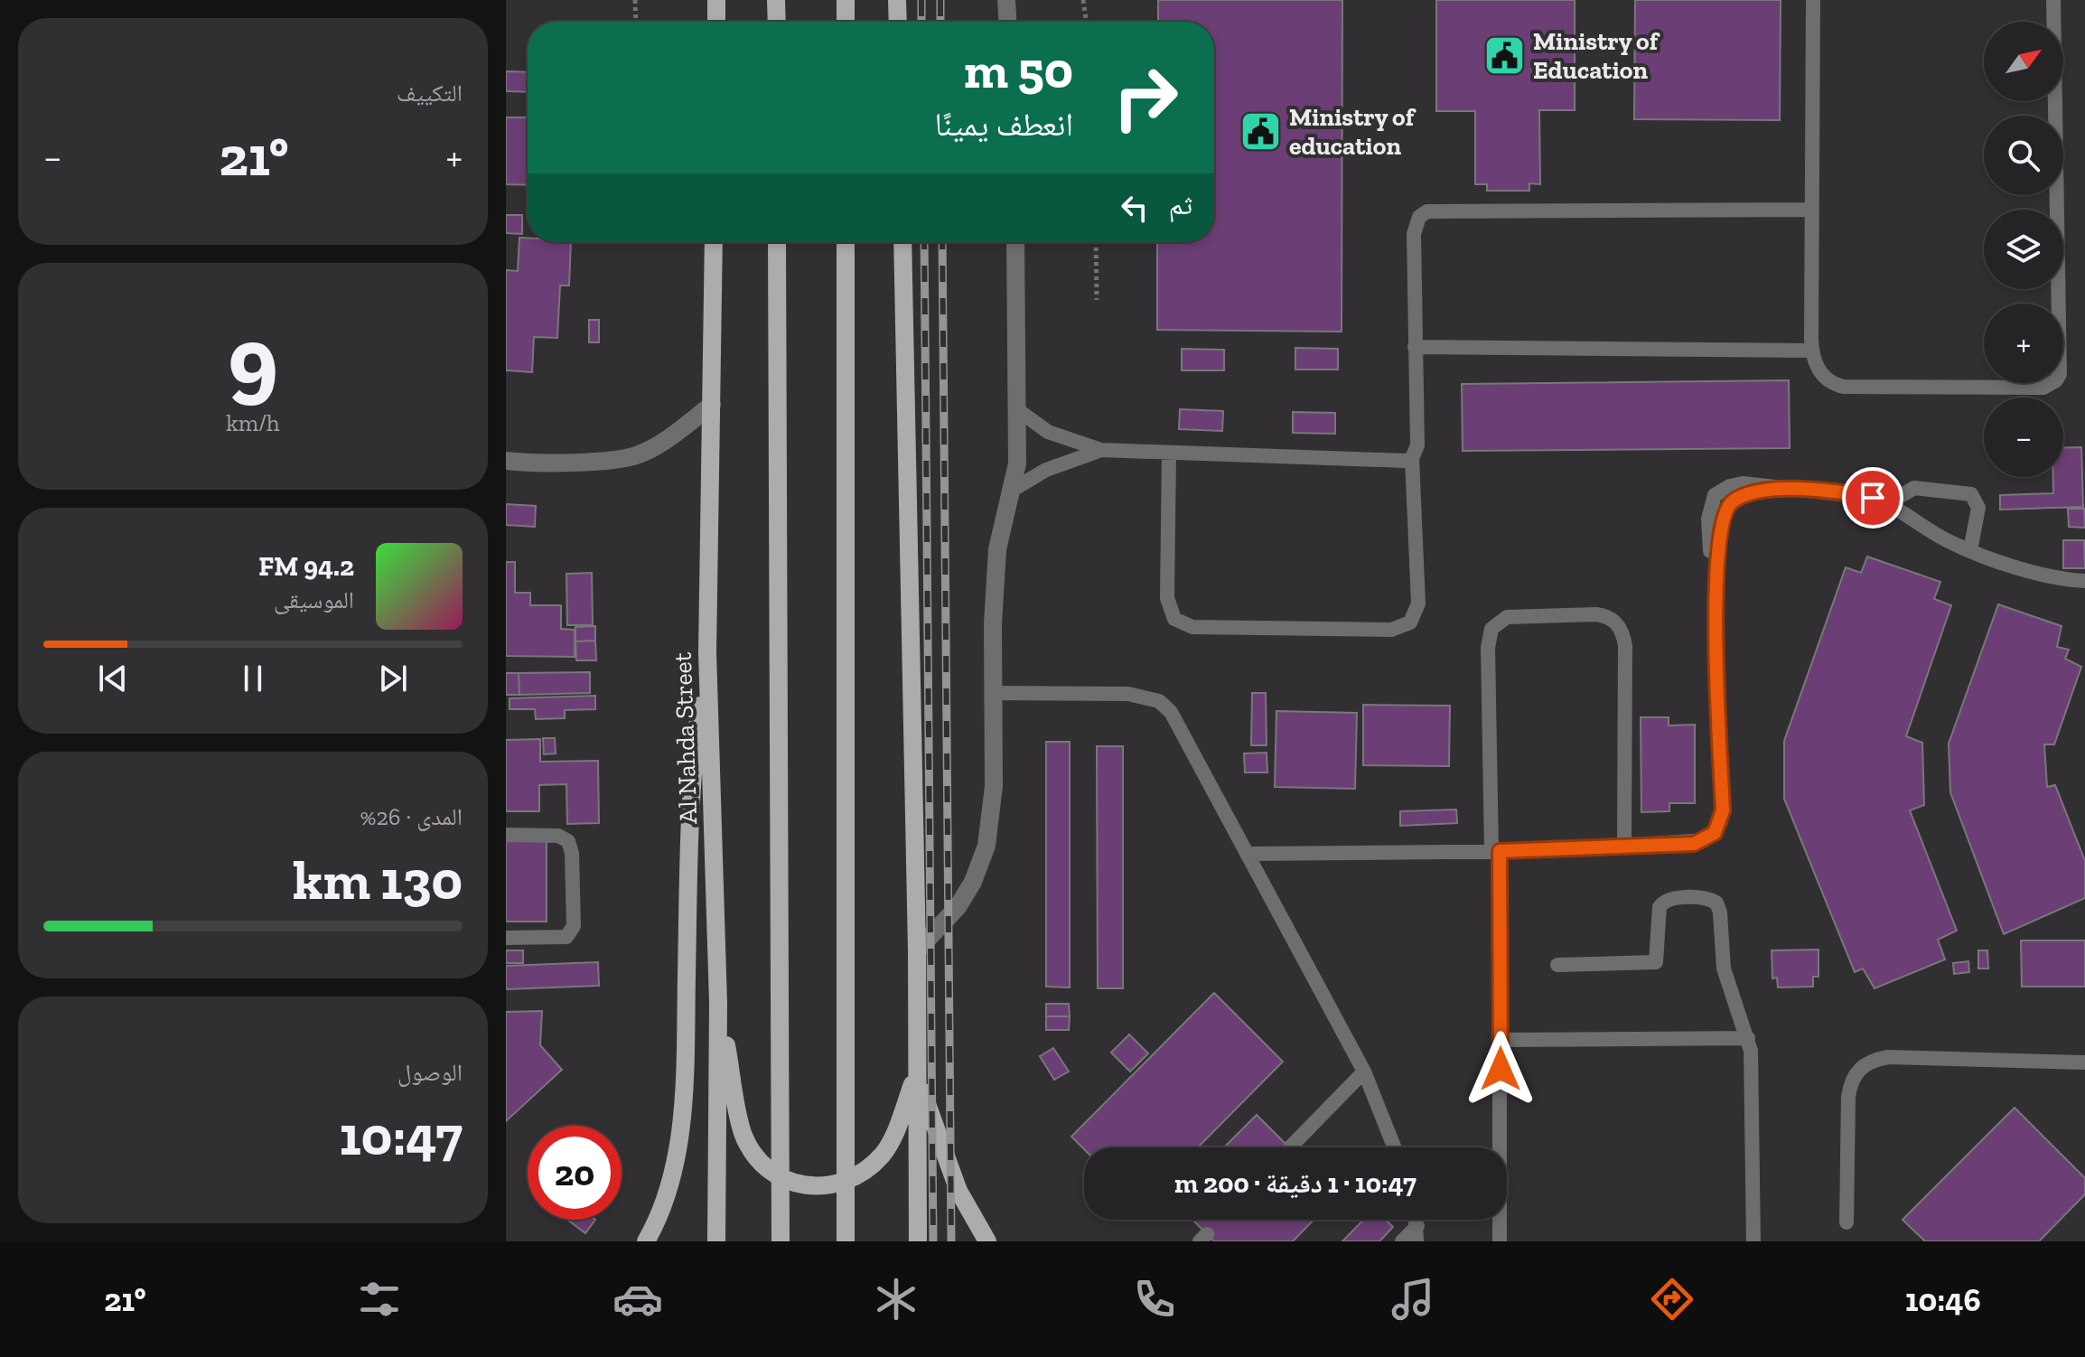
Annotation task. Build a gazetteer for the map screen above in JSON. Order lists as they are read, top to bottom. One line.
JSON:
{"streets":{"main road":["Al Nahda Street"]},"places":{"public building":["Ministry of Education","Ministry of education"]},"north":"top right","page":{"tile":["التكييف",["9","km/h"],["المدى · 26%","130 km"],["الوصول","10:47"]],"map_buttons":["+","−"],"turn":["50 m","انعطف يمينًا"],"heat":["−","21°","+"],"then":"ثم","song":["94.2 FM","الموسيقى"],"limit":"20","trip":"10:47 · 1 دقيقة · 200 m","tabs":["10:46","21°"]}}
